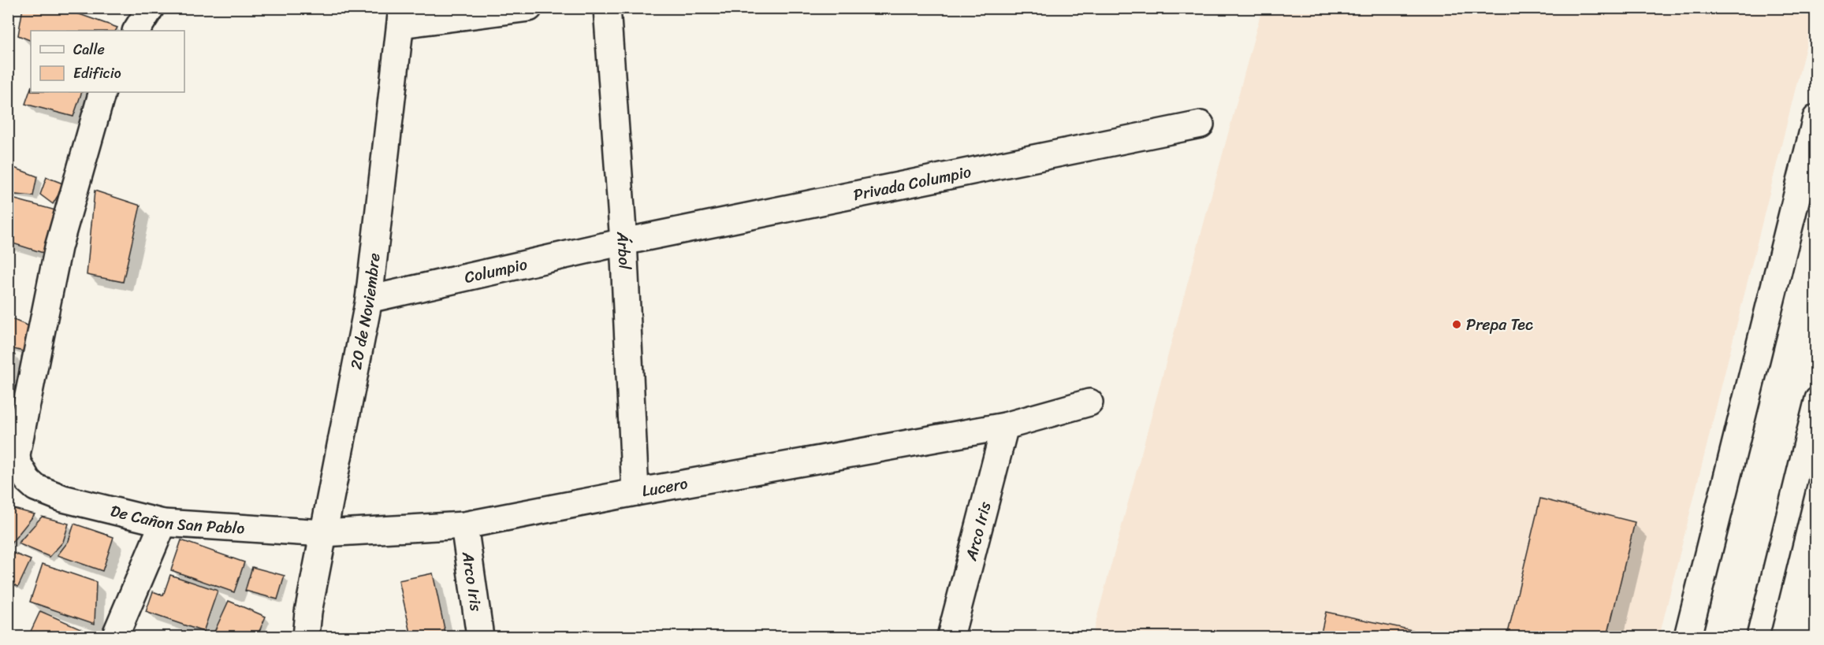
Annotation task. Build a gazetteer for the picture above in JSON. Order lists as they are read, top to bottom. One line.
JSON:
{"streets":{"street":["Privada Columpio","Árbol","Columpio","20 de Noviembre","Lucero","De Cañon San Pablo","Arco Iris"]},"crossings":[["Privada Columpio","Árbol"],["Privada Columpio","Columpio"],["Árbol","Columpio"],["Árbol","Lucero"],["Columpio","20 de Noviembre"],["20 de Noviembre","Lucero"],["20 de Noviembre","De Cañon San Pablo"],["Lucero","De Cañon San Pablo"],["Lucero","Arco Iris"]],"places":["Prepa Tec"],"legend":["Calle","Edificio"]}
